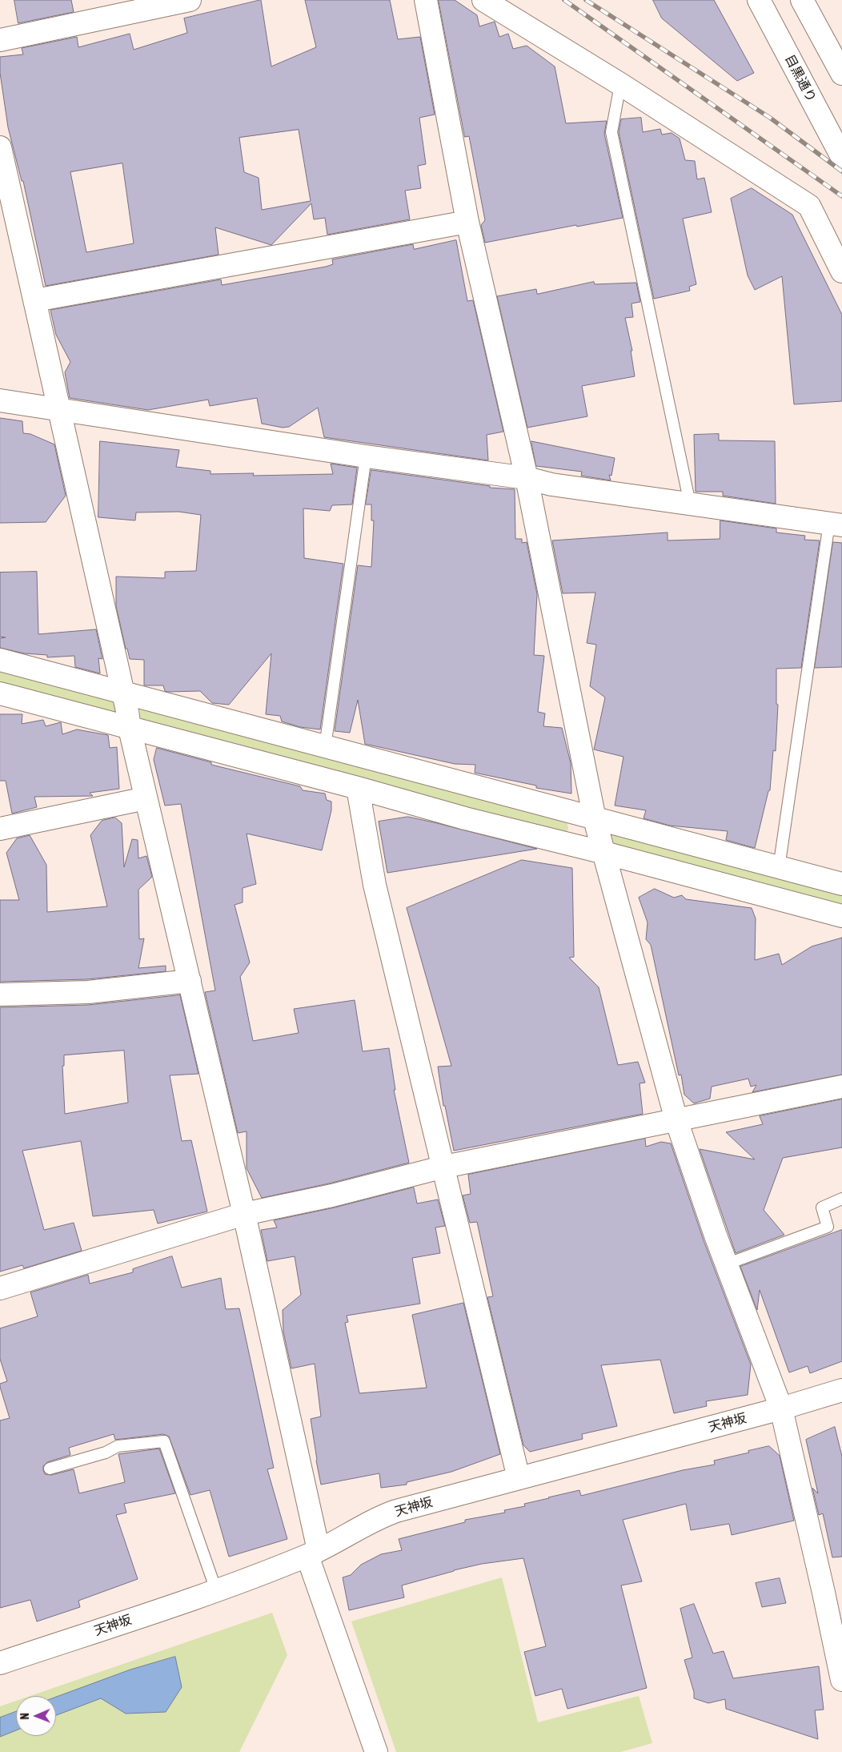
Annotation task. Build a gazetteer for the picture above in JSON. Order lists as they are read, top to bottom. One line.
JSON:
{"streets":{"street":["目黒通り","天神坂"]},"north":"left"}
